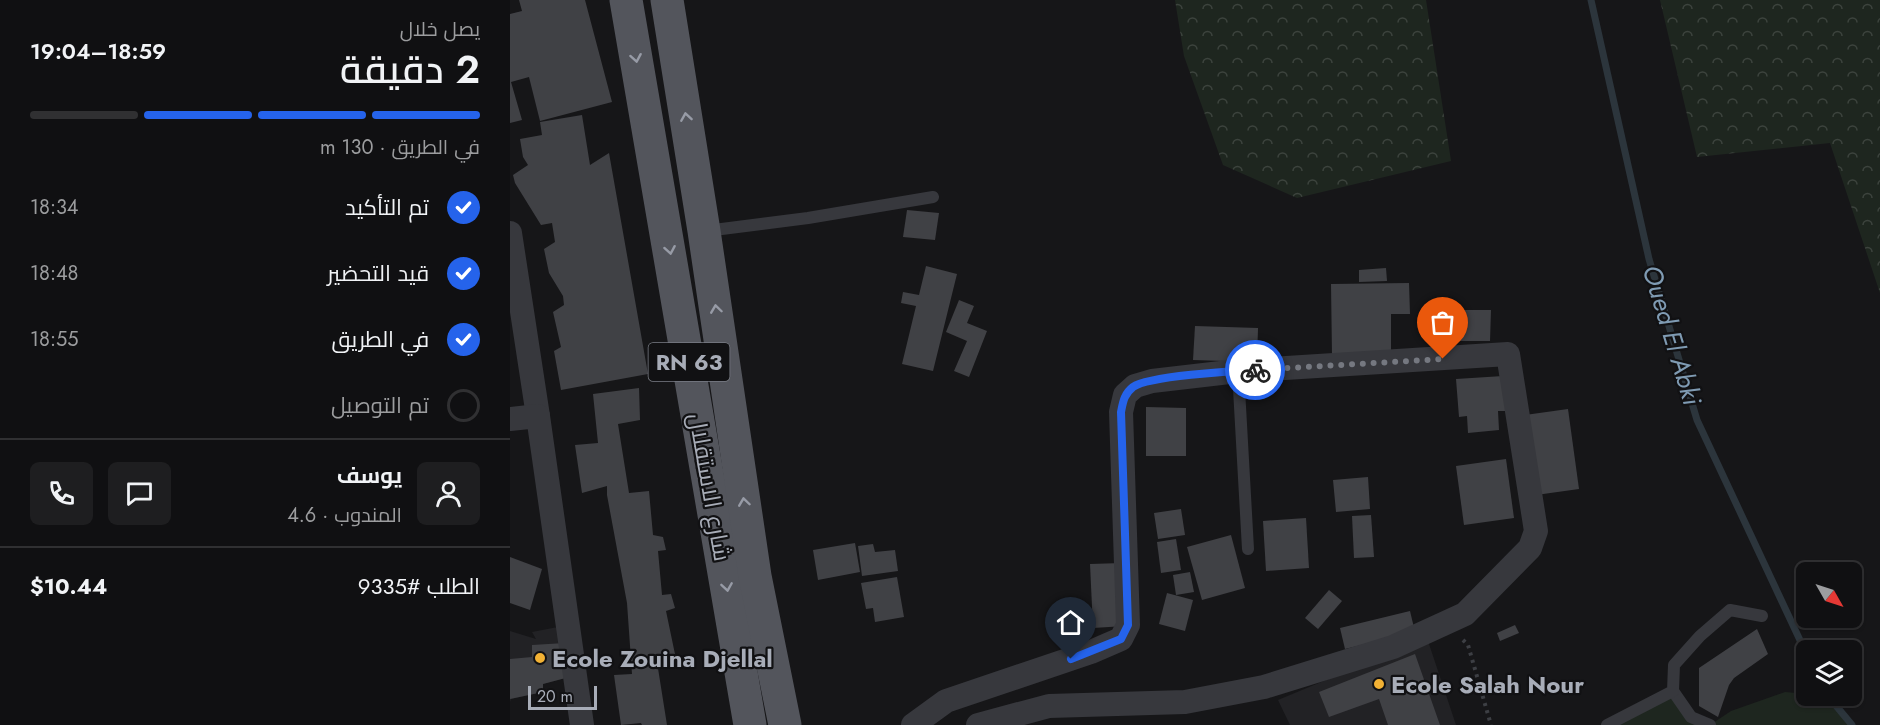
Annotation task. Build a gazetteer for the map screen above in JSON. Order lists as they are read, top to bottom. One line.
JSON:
{"streets":{"main road":["RN 63","شارع الاستقلال"]},"water":["Oued El Abki"],"places":["Ecole Zouina Djellal","Ecole Salah Nour"],"scale_bar":"20 m","north":"bottom right","page":{"heading":["2 دقيقة","يصل خلال","18:59–19:04"],"panel":["يوسف","المندوب · 4.6","الطلب #9335","$10.44"],"bar":"في الطريق · 130 m","list":[["تم التأكيد","18:34"],["قيد التحضير","18:48"],["في الطريق","18:55"],"تم التوصيل"],"scale":"20 m"}}
